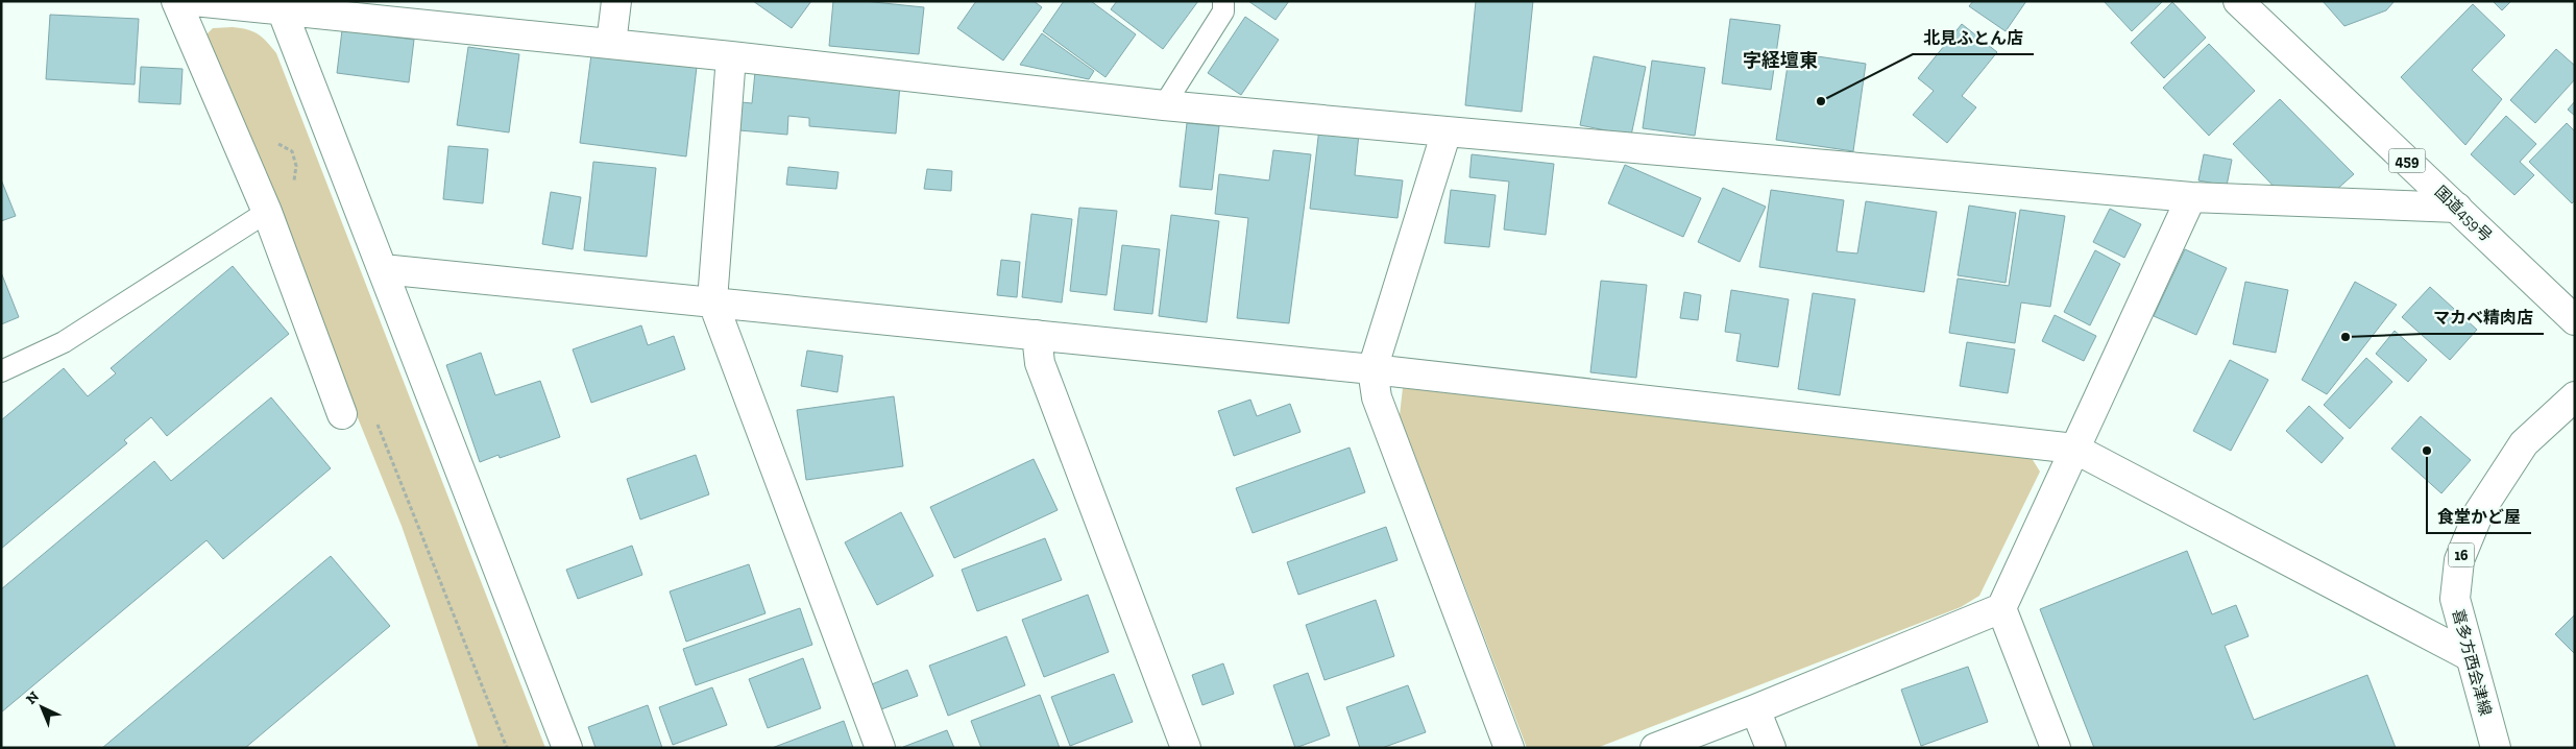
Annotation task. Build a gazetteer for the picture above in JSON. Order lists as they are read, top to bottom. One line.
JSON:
{"streets":{"main road":["459","国道459号","16","喜多方西会津線"]},"districts":["字経壇東"],"places":["北見ふとん店","マカベ精肉店","食堂かど屋"],"north":"top left"}
